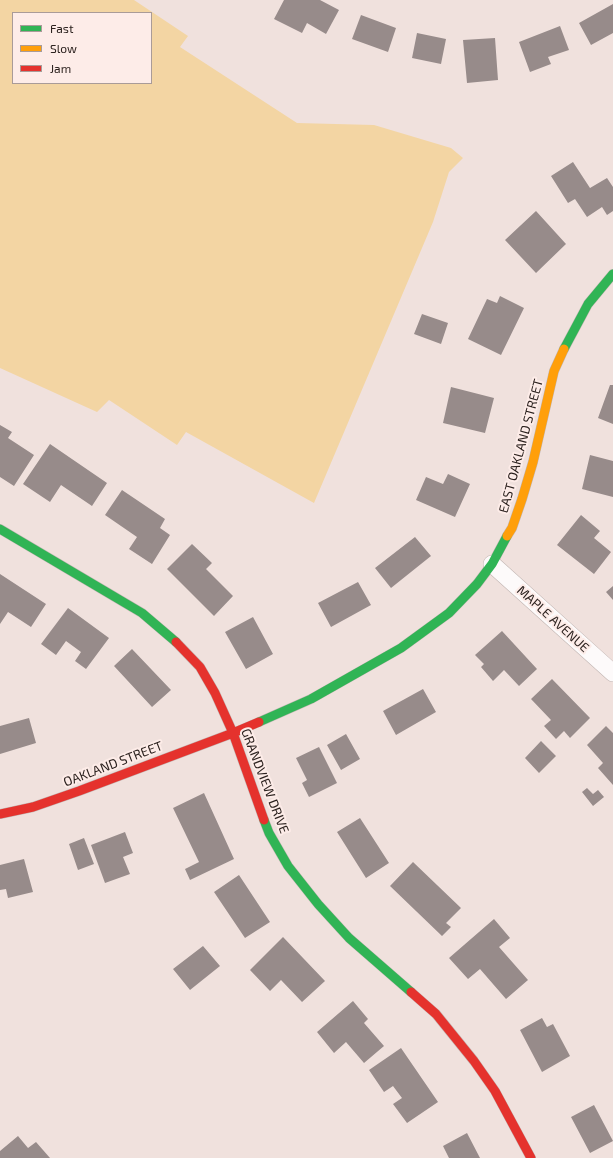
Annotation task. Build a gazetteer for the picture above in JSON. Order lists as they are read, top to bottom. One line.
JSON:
{"streets":{"street":["EAST OAKLAND STREET","MAPLE AVENUE","OAKLAND STREET","GRANDVIEW DRIVE"]},"crossings":[["EAST OAKLAND STREET","MAPLE AVENUE"],["EAST OAKLAND STREET","OAKLAND STREET"],["EAST OAKLAND STREET","GRANDVIEW DRIVE"],["OAKLAND STREET","GRANDVIEW DRIVE"]],"legend":["Fast","Slow","Jam"]}
